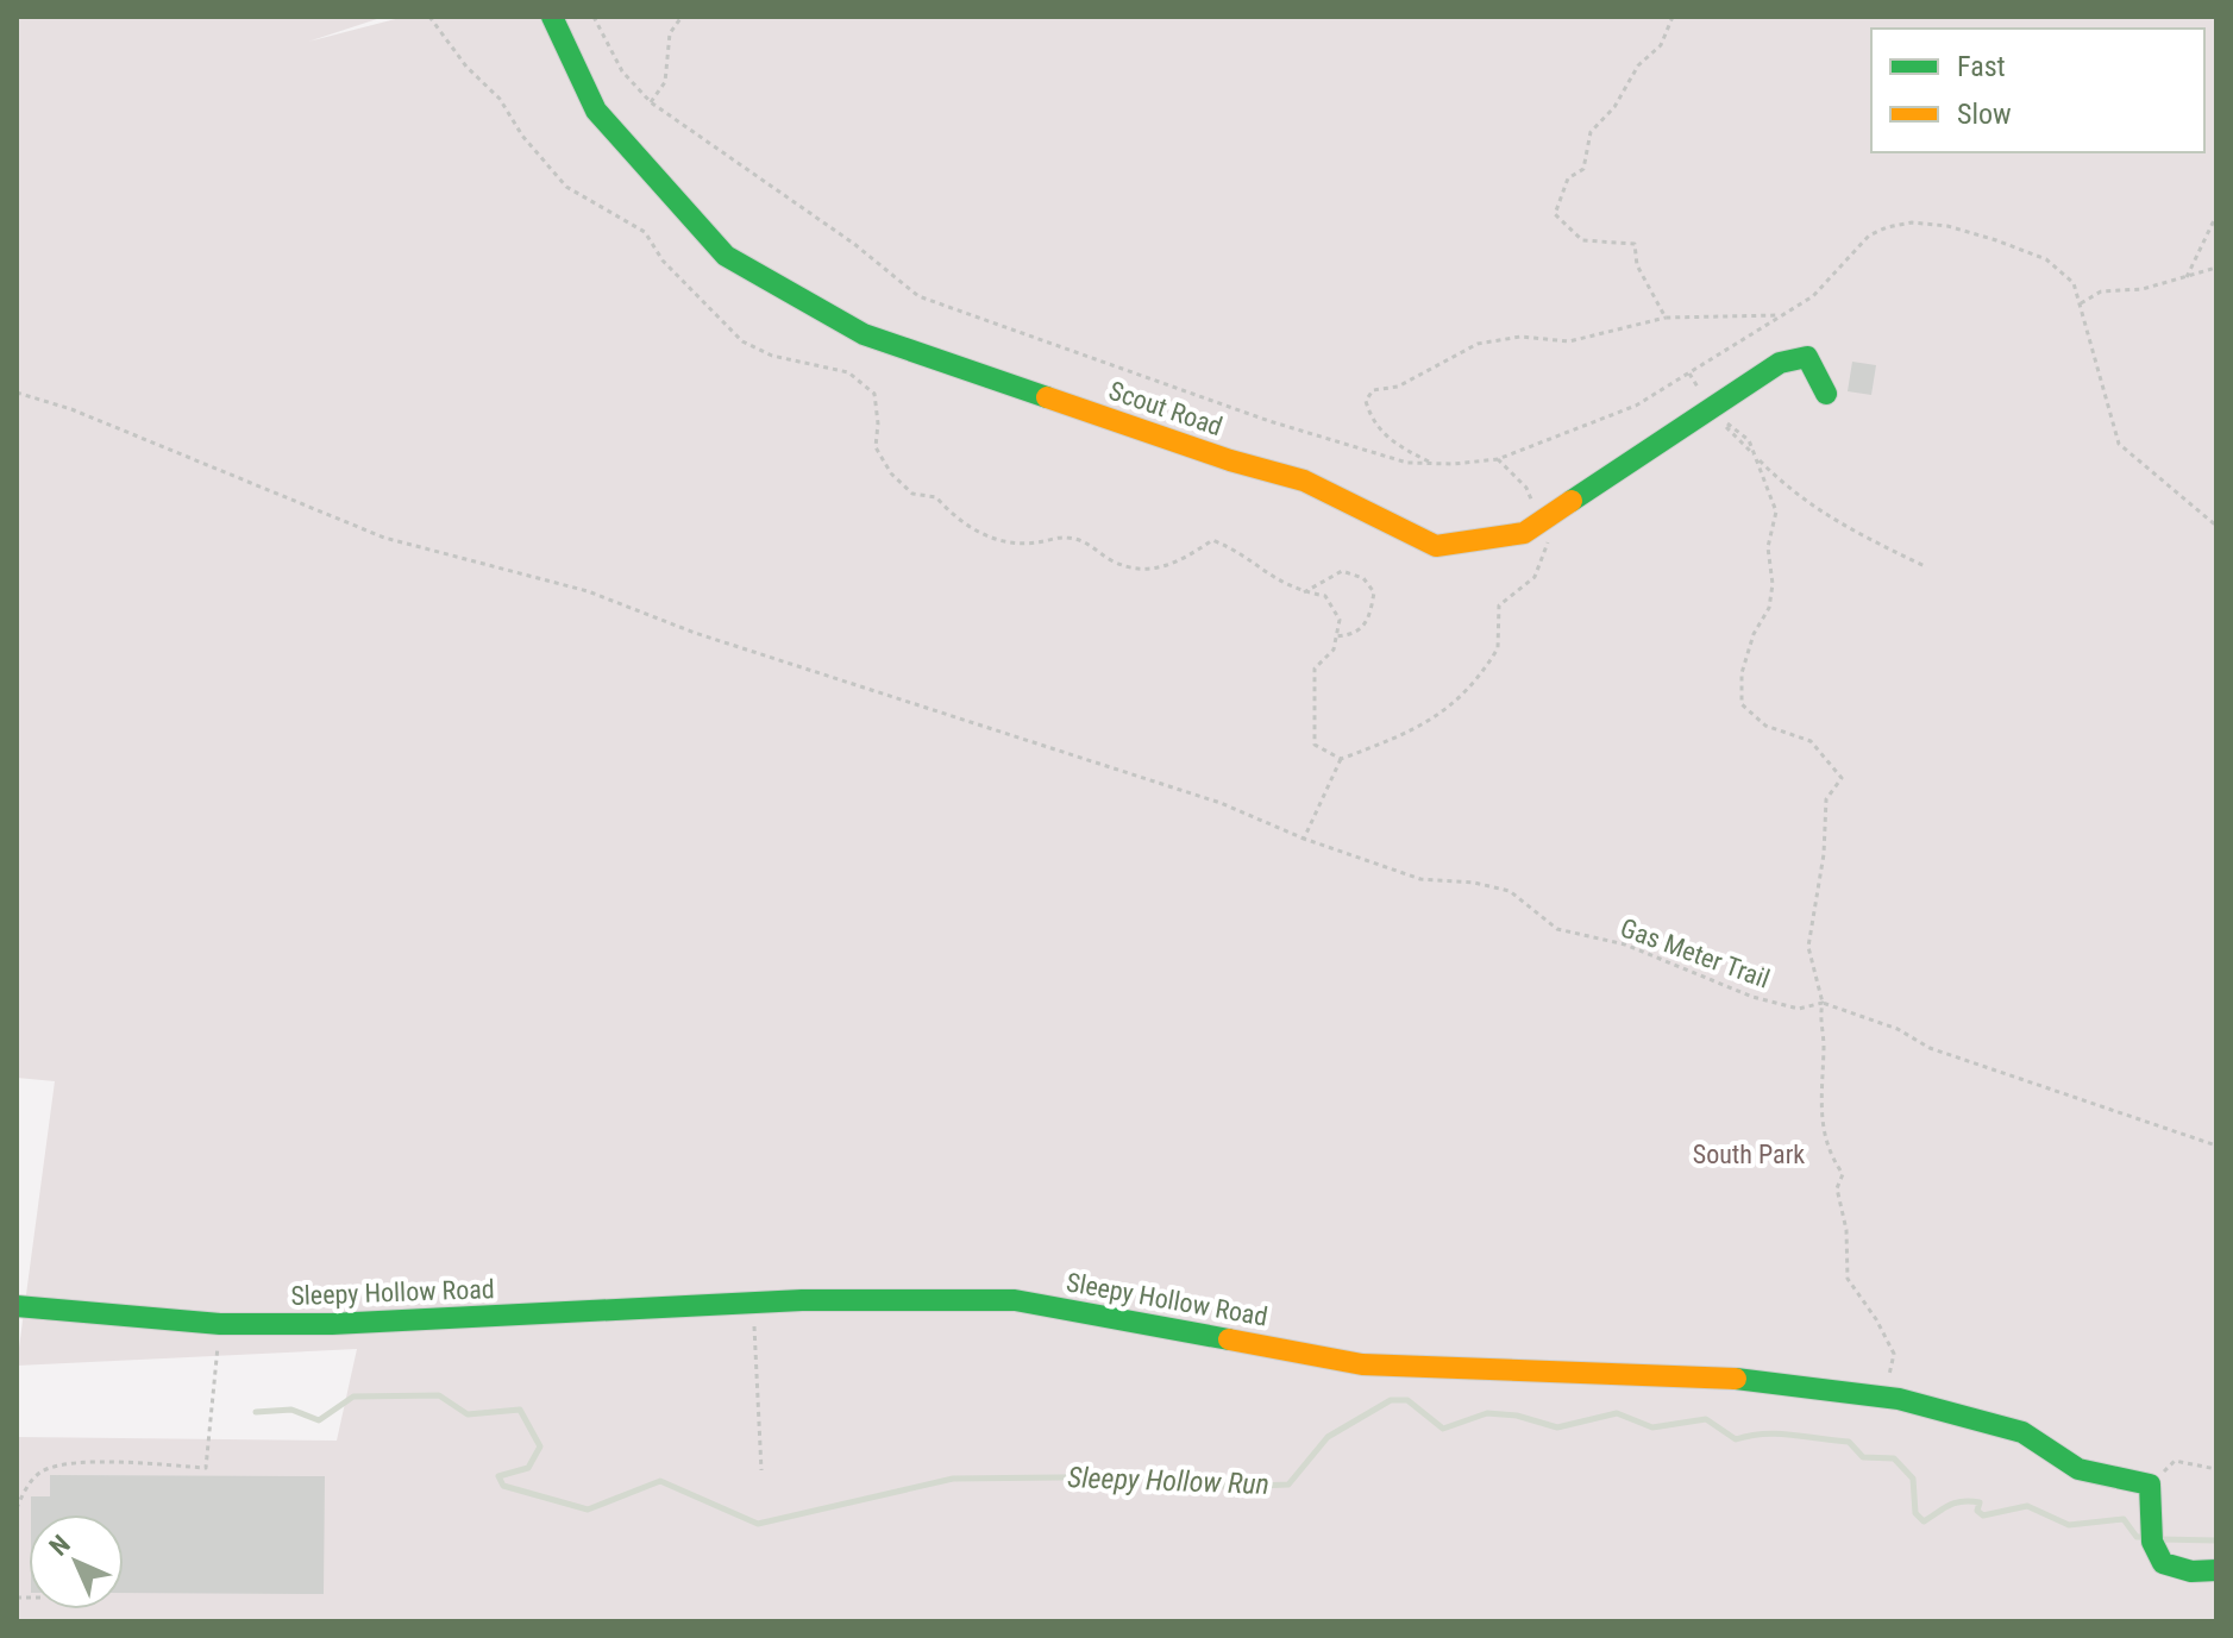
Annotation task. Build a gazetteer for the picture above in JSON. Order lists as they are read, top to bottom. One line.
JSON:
{"streets":{"street":["Scout Road","Sleepy Hollow Road"],"path":["Gas Meter Trail"]},"water":["Sleepy Hollow Run"],"parks":["South Park"],"legend":["Fast","Slow"],"north":"top left"}
